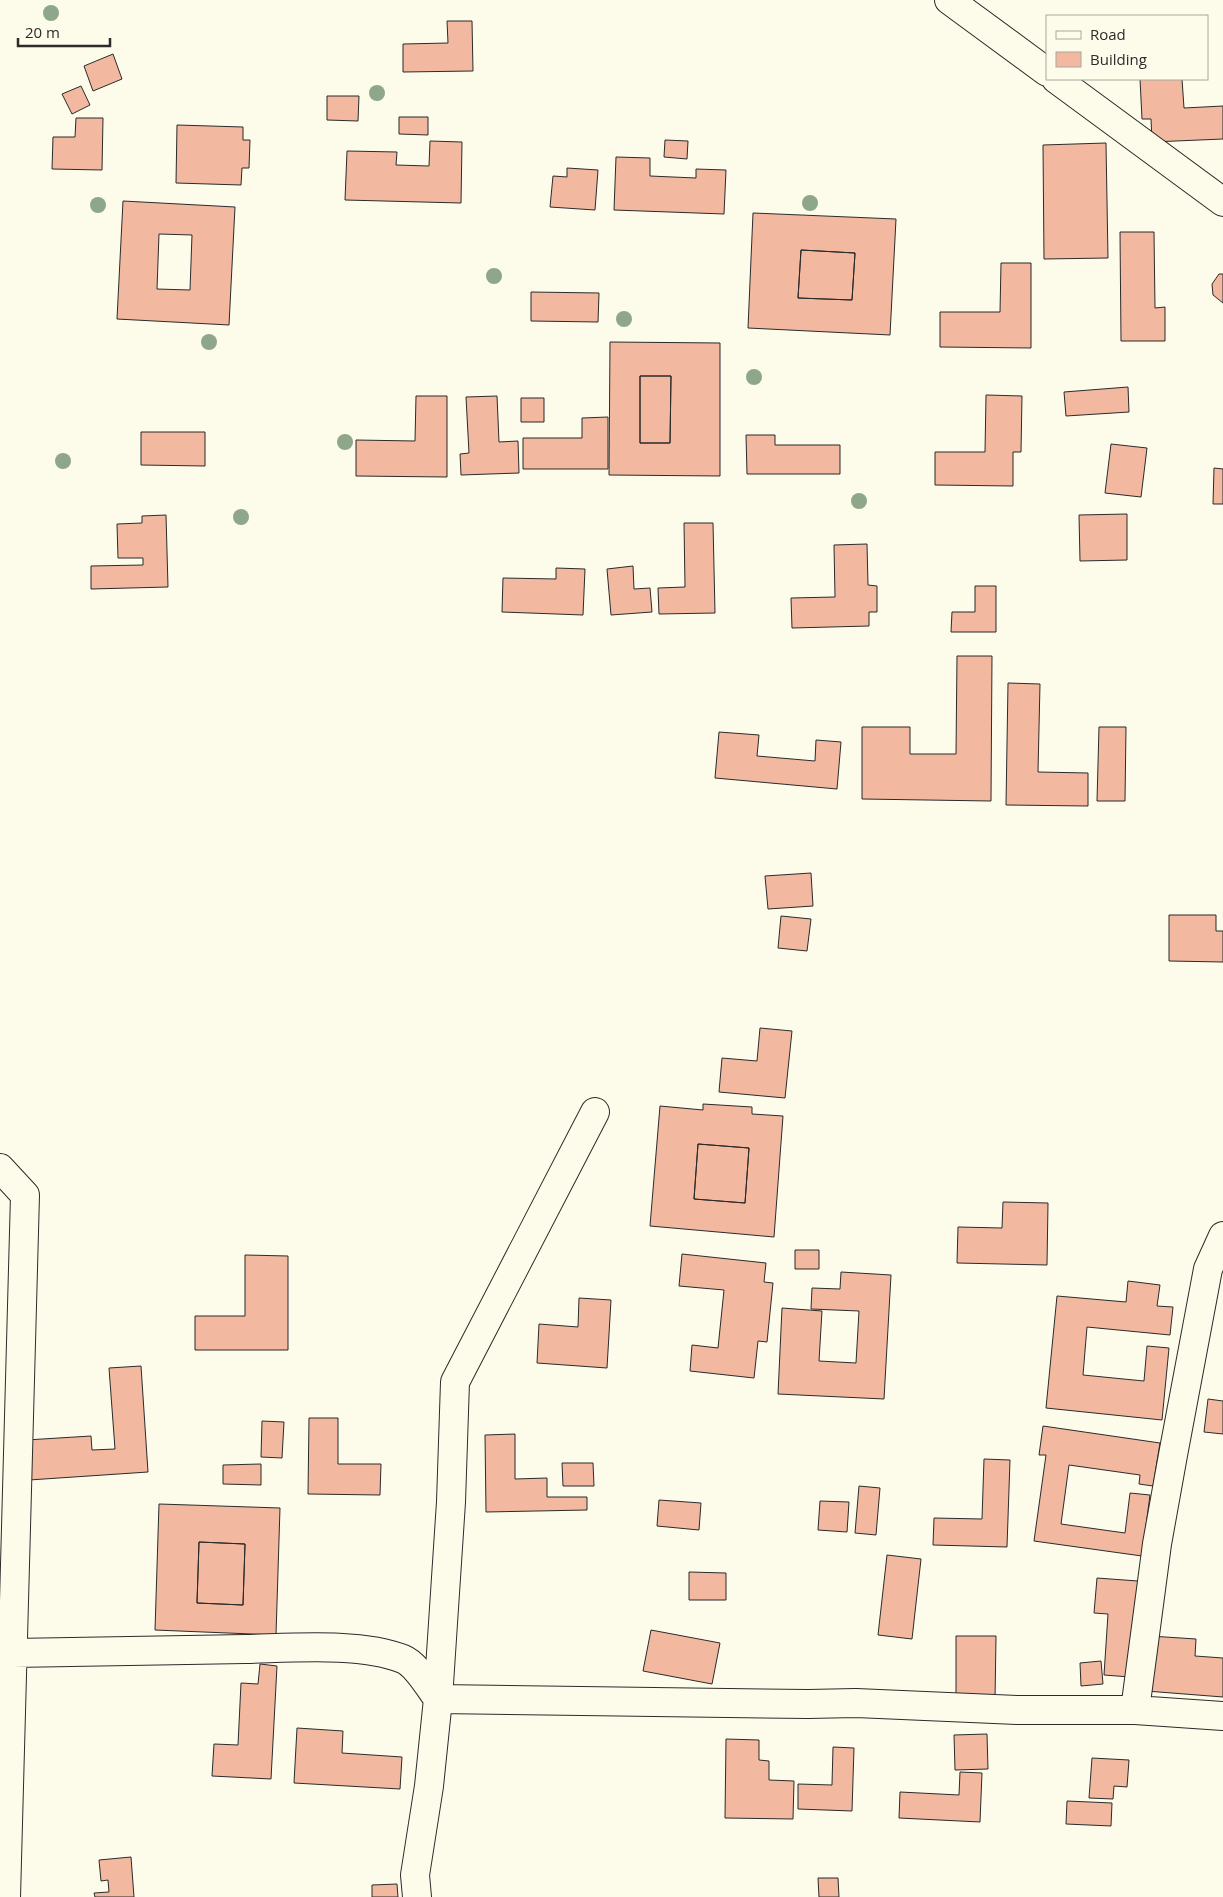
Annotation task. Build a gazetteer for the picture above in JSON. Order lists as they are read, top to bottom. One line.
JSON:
{"legend":["Road","Building"],"scale_bar":"20 m"}
